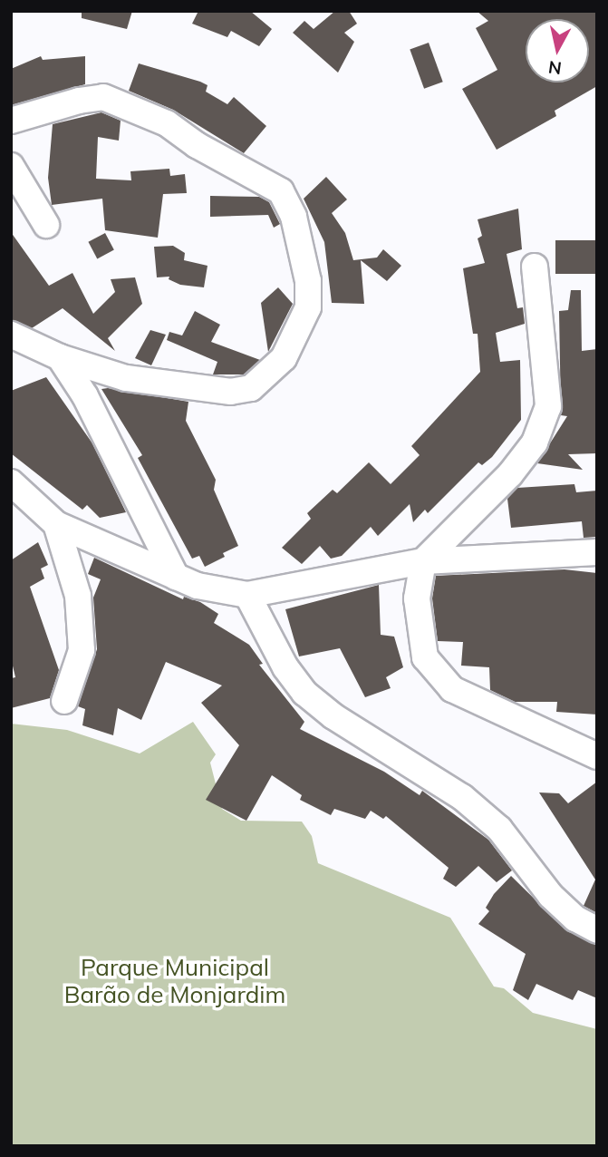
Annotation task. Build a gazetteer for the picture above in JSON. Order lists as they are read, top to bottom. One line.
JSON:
{"parks":["Parque Municipal Barão de Monjardim"],"north":"bottom"}
